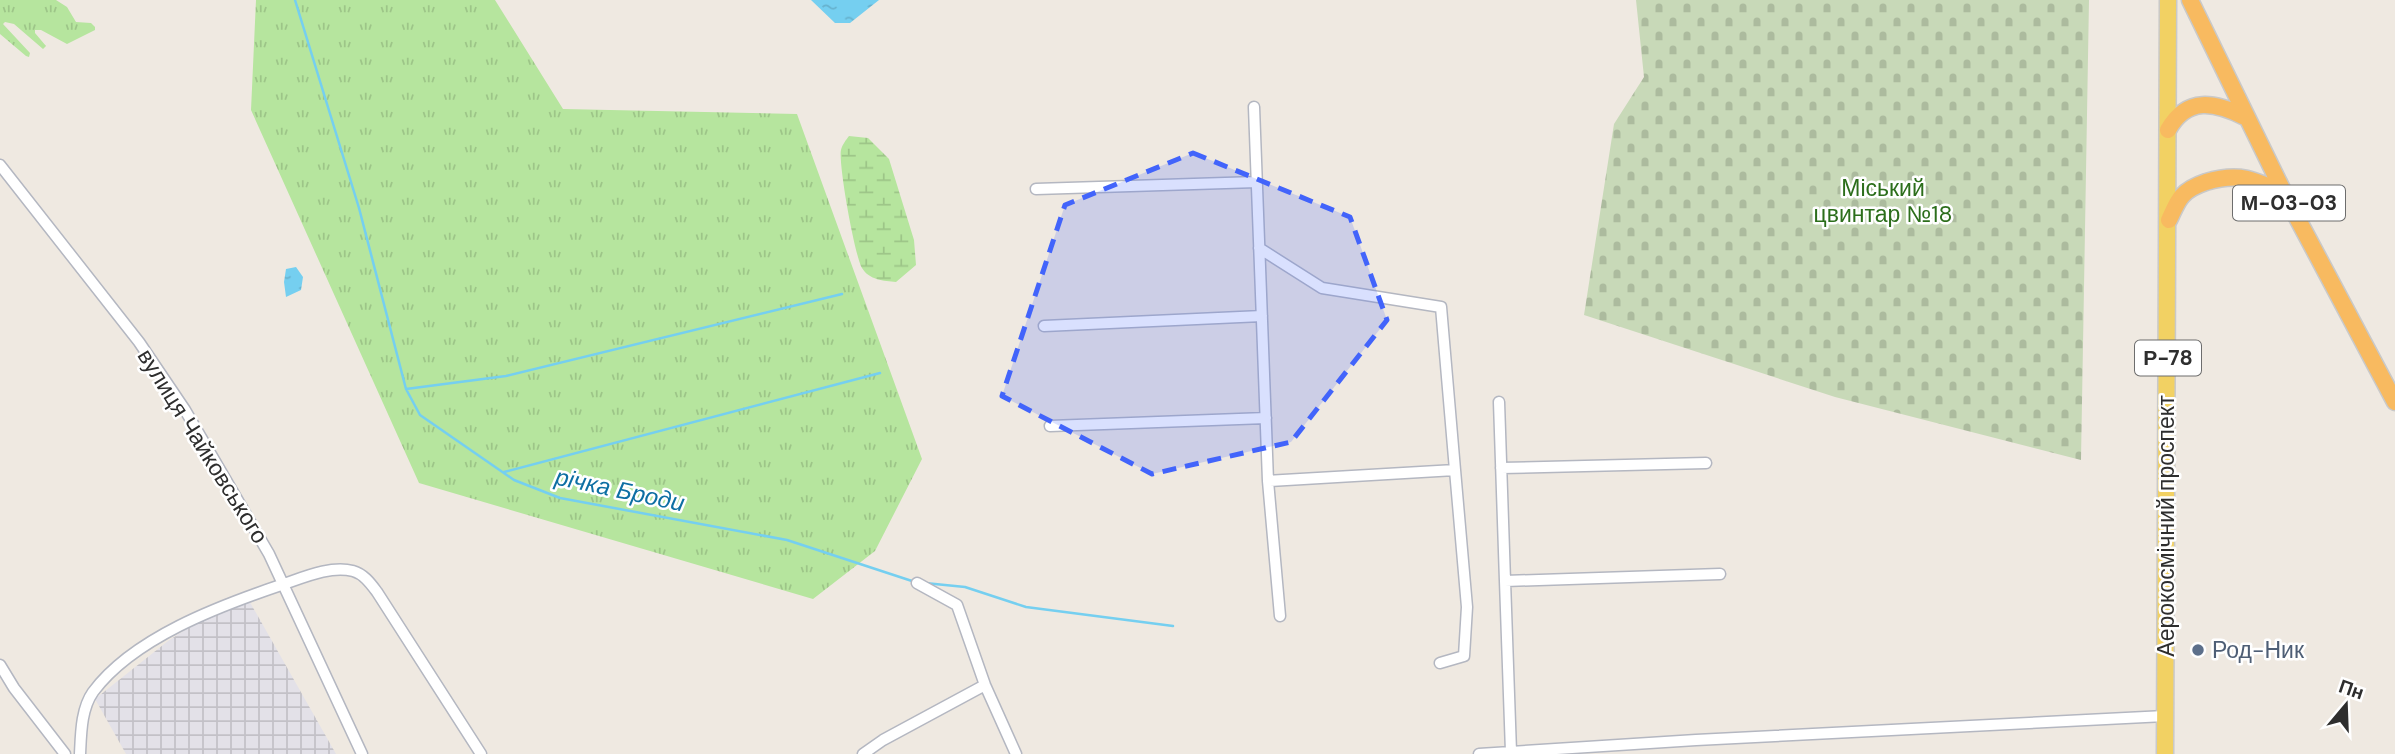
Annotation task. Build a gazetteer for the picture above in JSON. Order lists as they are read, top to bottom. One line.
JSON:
{"streets":{"highway":["М-03-03"],"main road":["Р-78","Аерокосмічний проспект"],"street":["вулиця Чайковського"]},"crossings":[["Р-78","Аерокосмічний проспект"]],"water":["річка Броди"],"parks":["Міський цвинтар №18"],"places":["Род-Ник"],"north":"top"}
